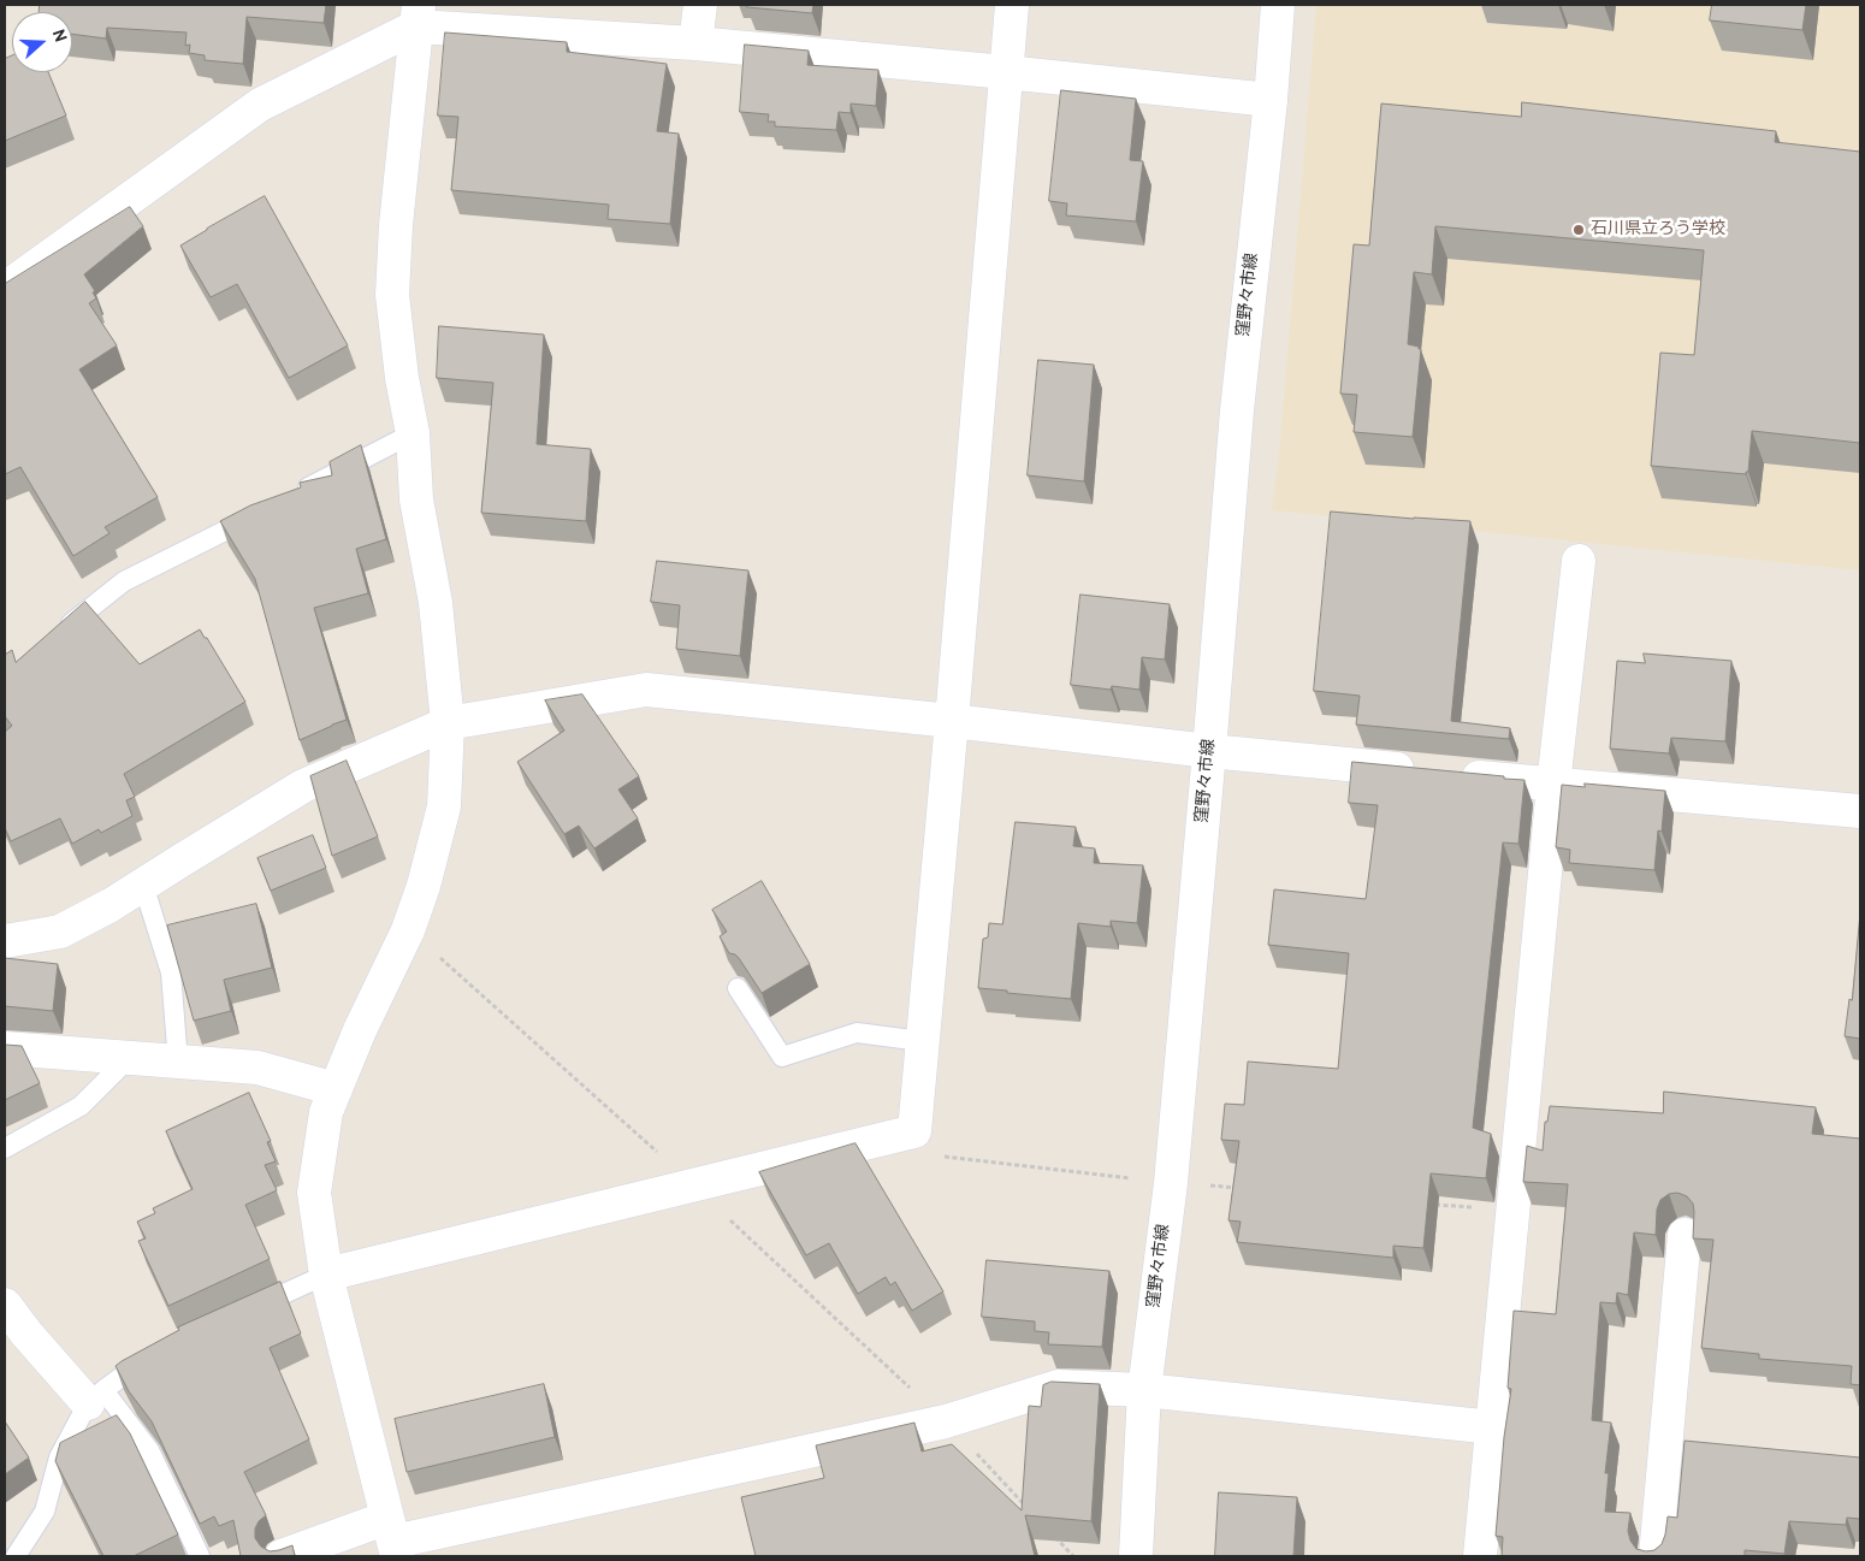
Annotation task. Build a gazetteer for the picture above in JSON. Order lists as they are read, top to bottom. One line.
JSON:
{"streets":{"street":["窪野々市線"]},"places":["石川県立ろう学校"],"north":"right"}
